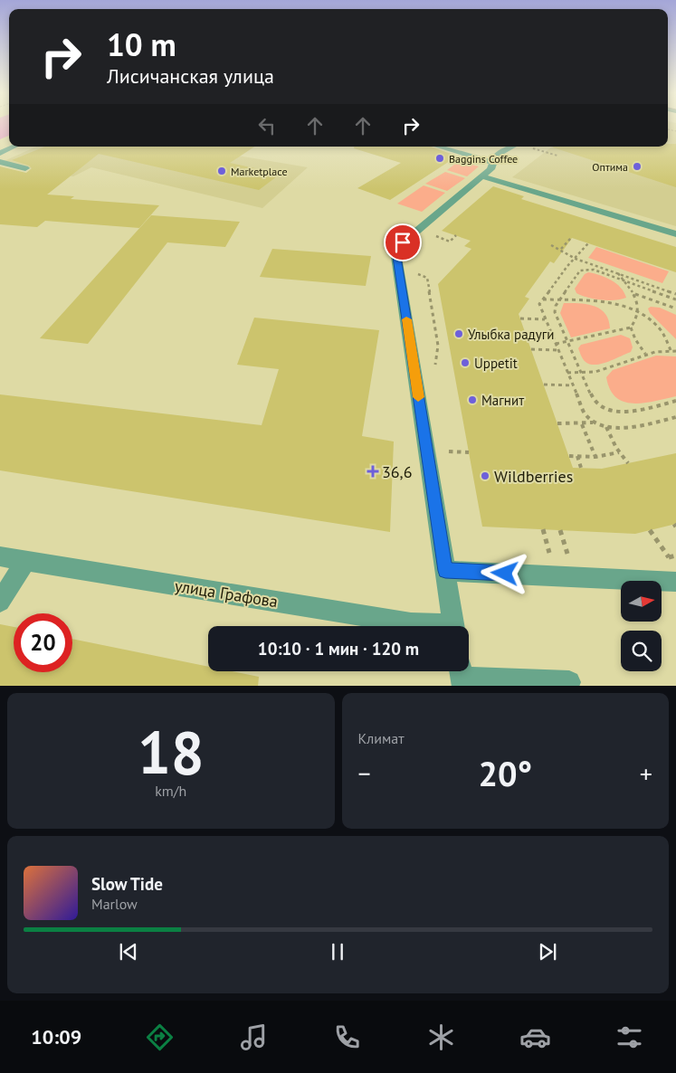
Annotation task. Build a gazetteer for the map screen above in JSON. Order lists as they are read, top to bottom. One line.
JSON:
{"streets":{"street":["улица Графова"]},"places":{"other":["Baggins Coffee","Оптима","Marketplace","Улыбка радуги","Uppetit","Магнит","Wildberries"],"health":["36,6"]},"north":"right","page":{"turn":["10 m","Лисичанская улица"],"limit":"20","trip":"10:10 · 1 мин · 120 m","tile":[["18","km/h"],"Климат"],"heat":["−","20°","+"],"song":["Slow Tide","Marlow"],"tabs":"10:09"}}
